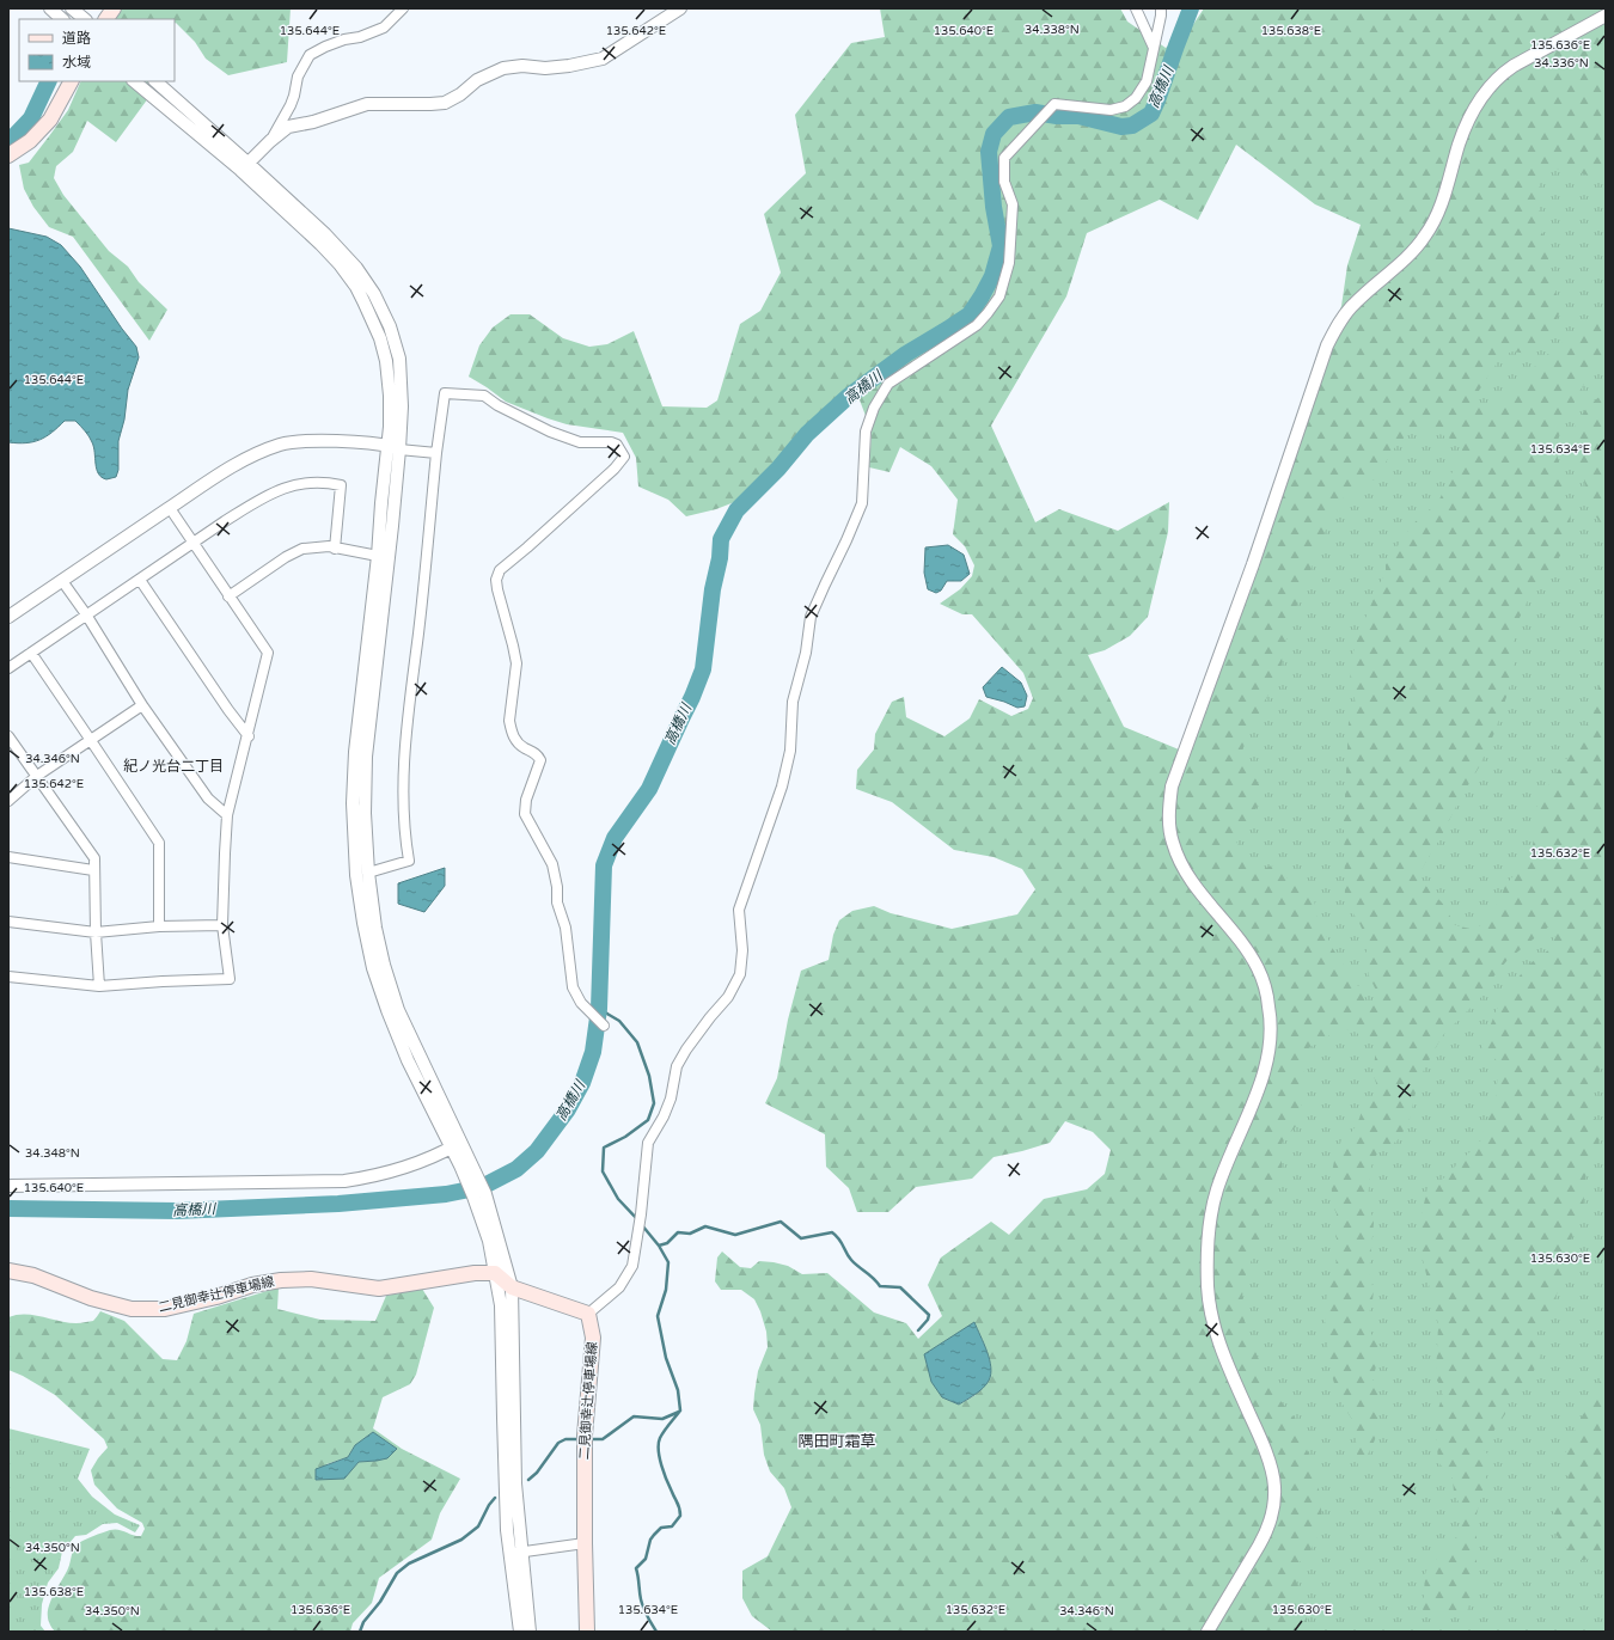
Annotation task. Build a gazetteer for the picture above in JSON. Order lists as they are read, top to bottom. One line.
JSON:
{"streets":{"main road":["二見御幸辻停車場線"]},"districts":["紀ノ光台二丁目","隅田町霜草"],"water":["高橋川"],"legend":["道路","水域"],"coordinates":["34.338°N","135.644°E","135.642°E","135.640°E","135.638°E","135.636°E","34.336°N","135.634°E","34.346°N","135.632°E","34.348°N","135.630°E","34.350°N"]}
